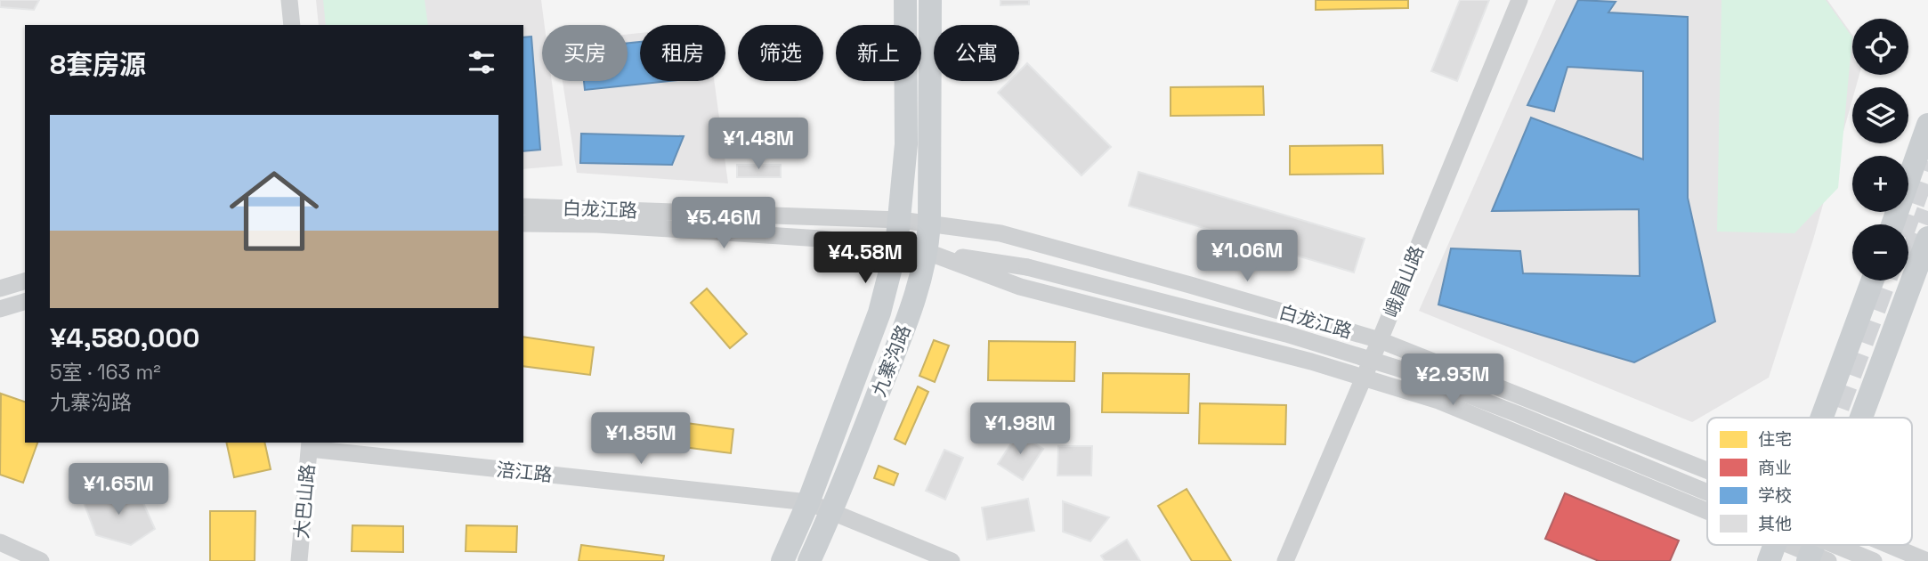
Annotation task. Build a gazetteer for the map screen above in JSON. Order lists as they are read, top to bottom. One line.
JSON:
{"streets":{"main road":["九寨沟路"],"street":["白龙江路","峨眉山路","涪江路","大巴山路"]},"crossings":[["白龙江路","峨眉山路"],["白龙江路","九寨沟路"],["九寨沟路","涪江路"],["涪江路","大巴山路"]],"legend":["住宅","商业","学校","其他"],"page":{"map_buttons":["+","−"],"chip":["买房","租房","筛选","新上","公寓"],"heading":"8套房源","list":[{"name":"¥4,580,000","note":"5室 · 163 m² · 九寨沟路"}],"price":["¥1.48M","¥5.46M","¥1.06M","¥4.58M","¥2.93M","¥1.98M","¥1.85M","¥1.65M"]}}
